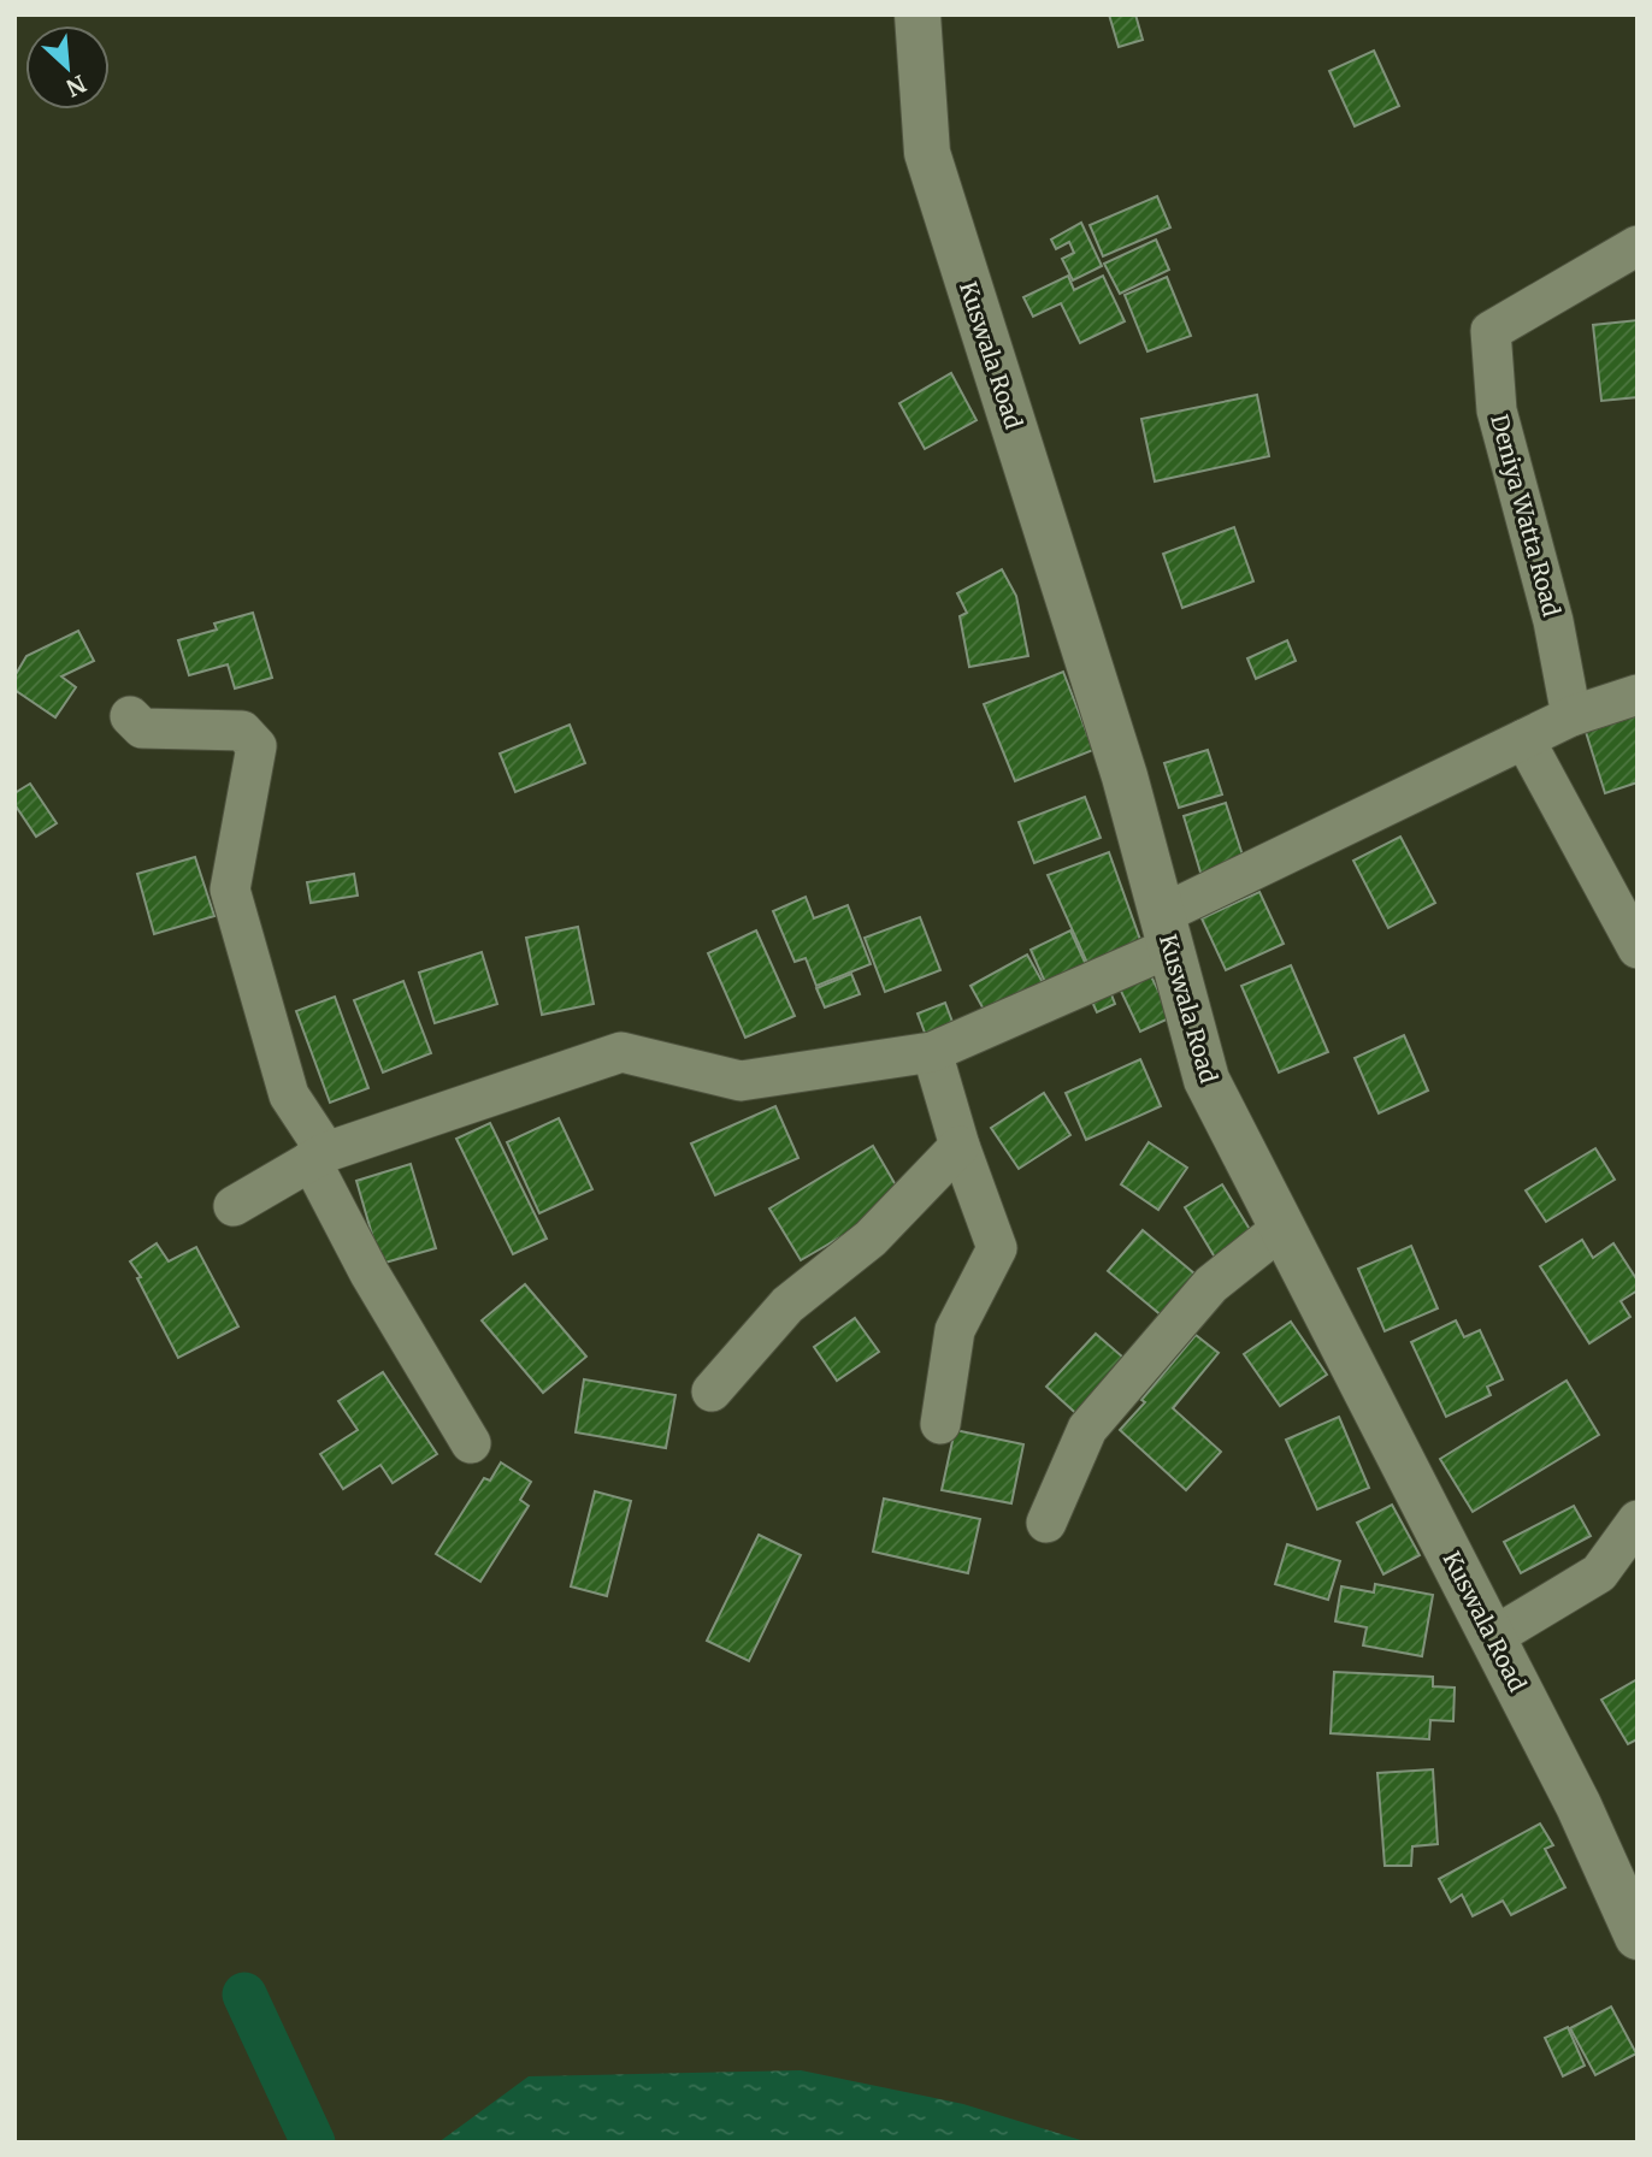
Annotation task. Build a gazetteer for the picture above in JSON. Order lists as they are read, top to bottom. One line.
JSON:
{"streets":{"street":["Kuswala Road","Deniya Watta Road"]},"north":"bottom right"}
